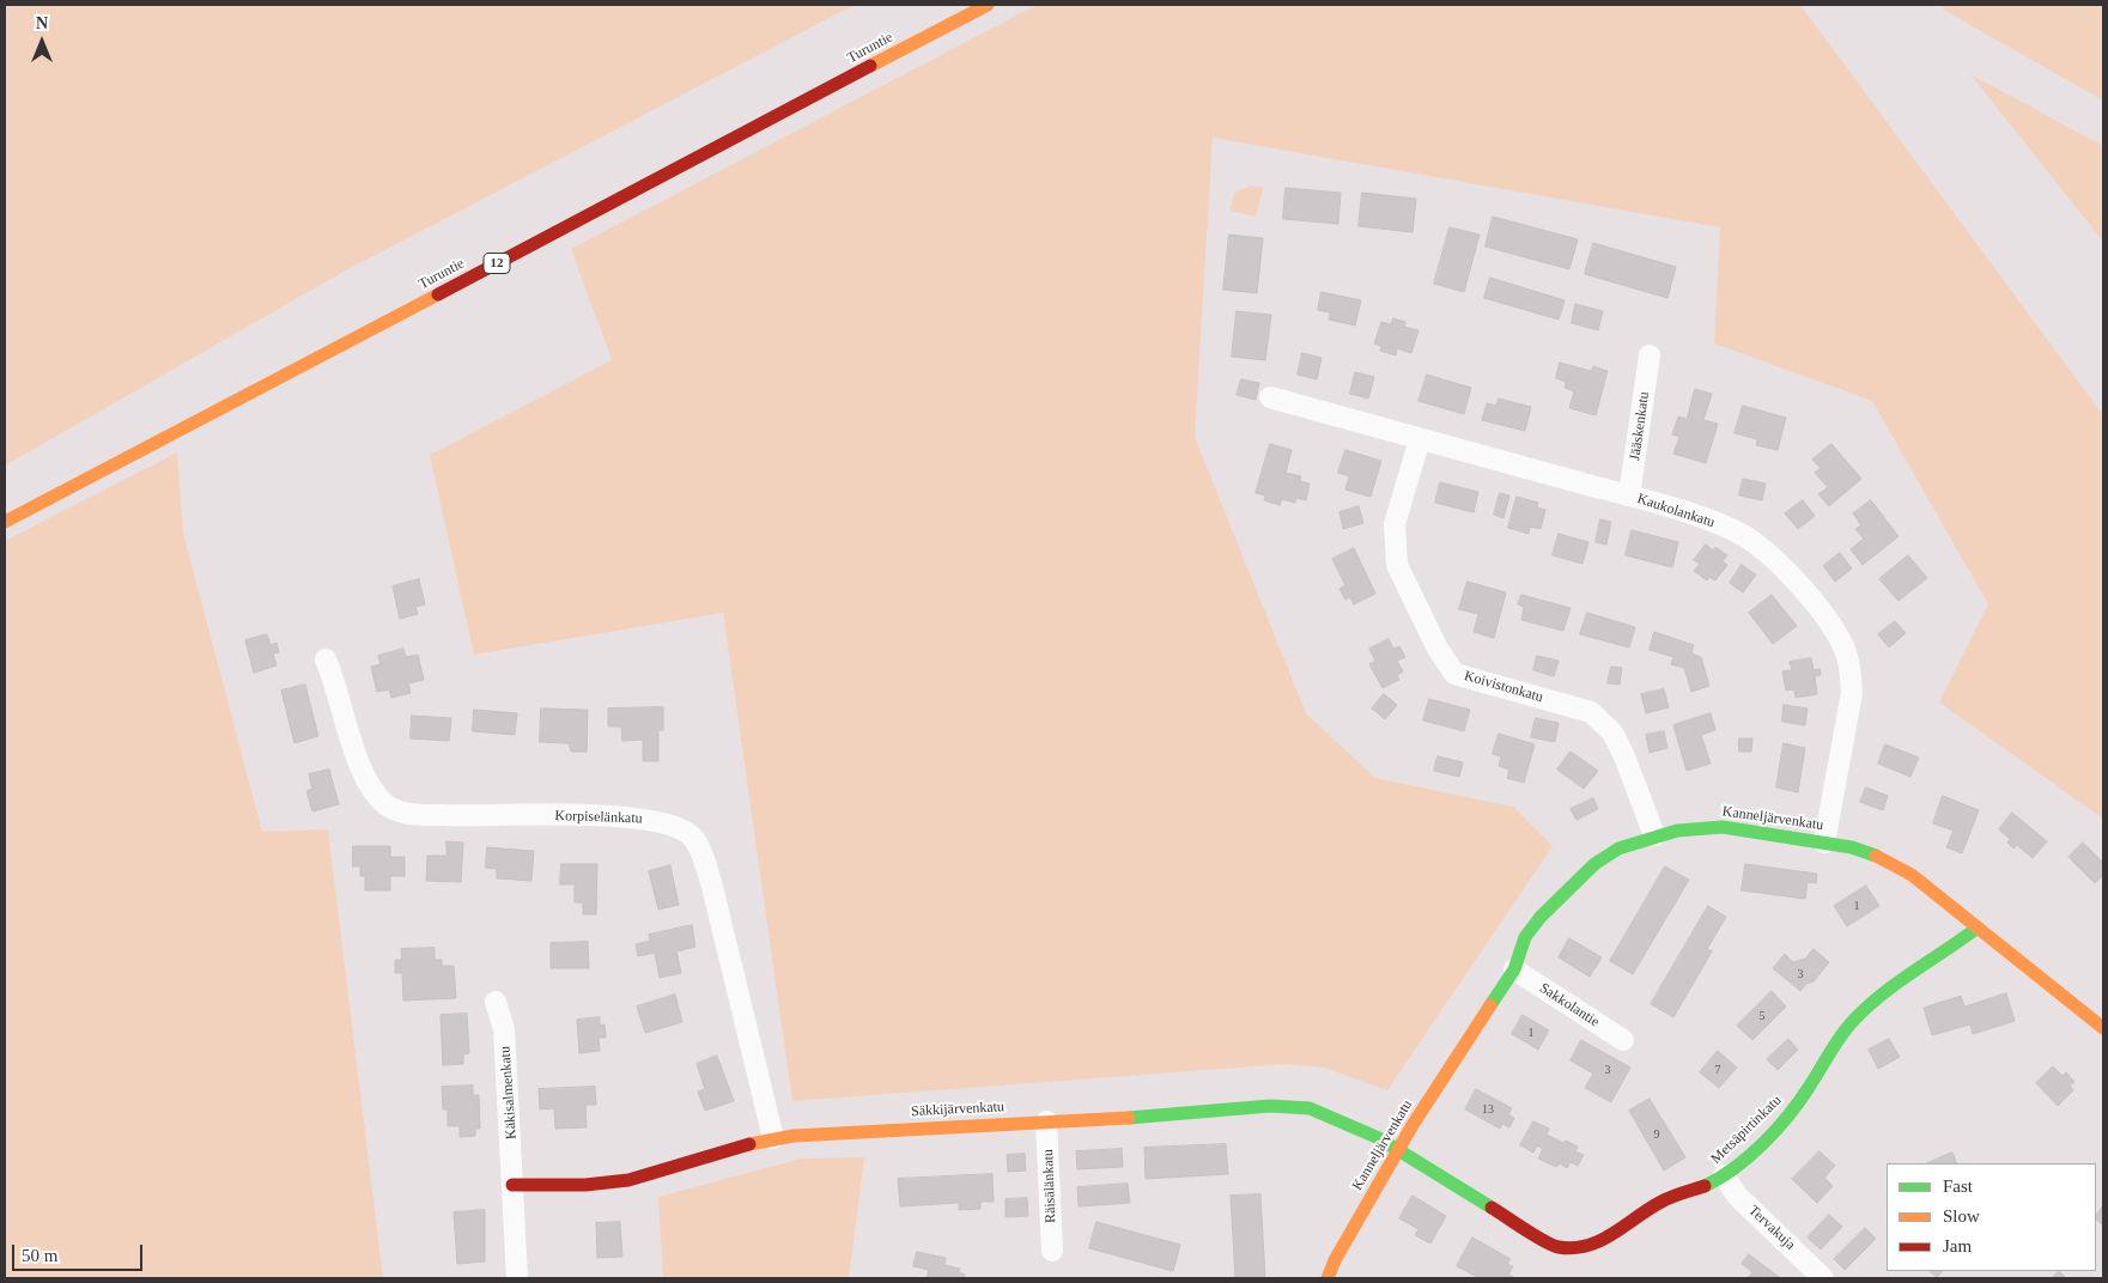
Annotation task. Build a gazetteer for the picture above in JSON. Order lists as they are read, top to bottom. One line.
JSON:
{"streets":{"main road":["Turuntie","12","Kanneljärvenkatu","Säkkijärvenkatu","Metsäpirtinkatu"],"street":["Jääskenkatu","Kaukolankatu","Koivistonkatu","Korpiselänkatu","Sakkolantie","Käkisalmenkatu","Räisälänkatu","Tervakuja"]},"crossings":[["Jääskenkatu","Kaukolankatu"],["Kaukolankatu","Koivistonkatu"],["Kaukolankatu","Kanneljärvenkatu"],["Koivistonkatu","Kanneljärvenkatu"],["Korpiselänkatu","Säkkijärvenkatu"],["Kanneljärvenkatu","Sakkolantie"],["Kanneljärvenkatu","Säkkijärvenkatu"],["Kanneljärvenkatu","Metsäpirtinkatu"],["Käkisalmenkatu","Säkkijärvenkatu"],["Säkkijärvenkatu","Metsäpirtinkatu"],["Säkkijärvenkatu","Räisälänkatu"],["Metsäpirtinkatu","Tervakuja"]],"house_numbers":["1","3","5","1","3","7","13","9"],"legend":["Fast","Slow","Jam"],"scale_bar":"50 m","north":"top"}
